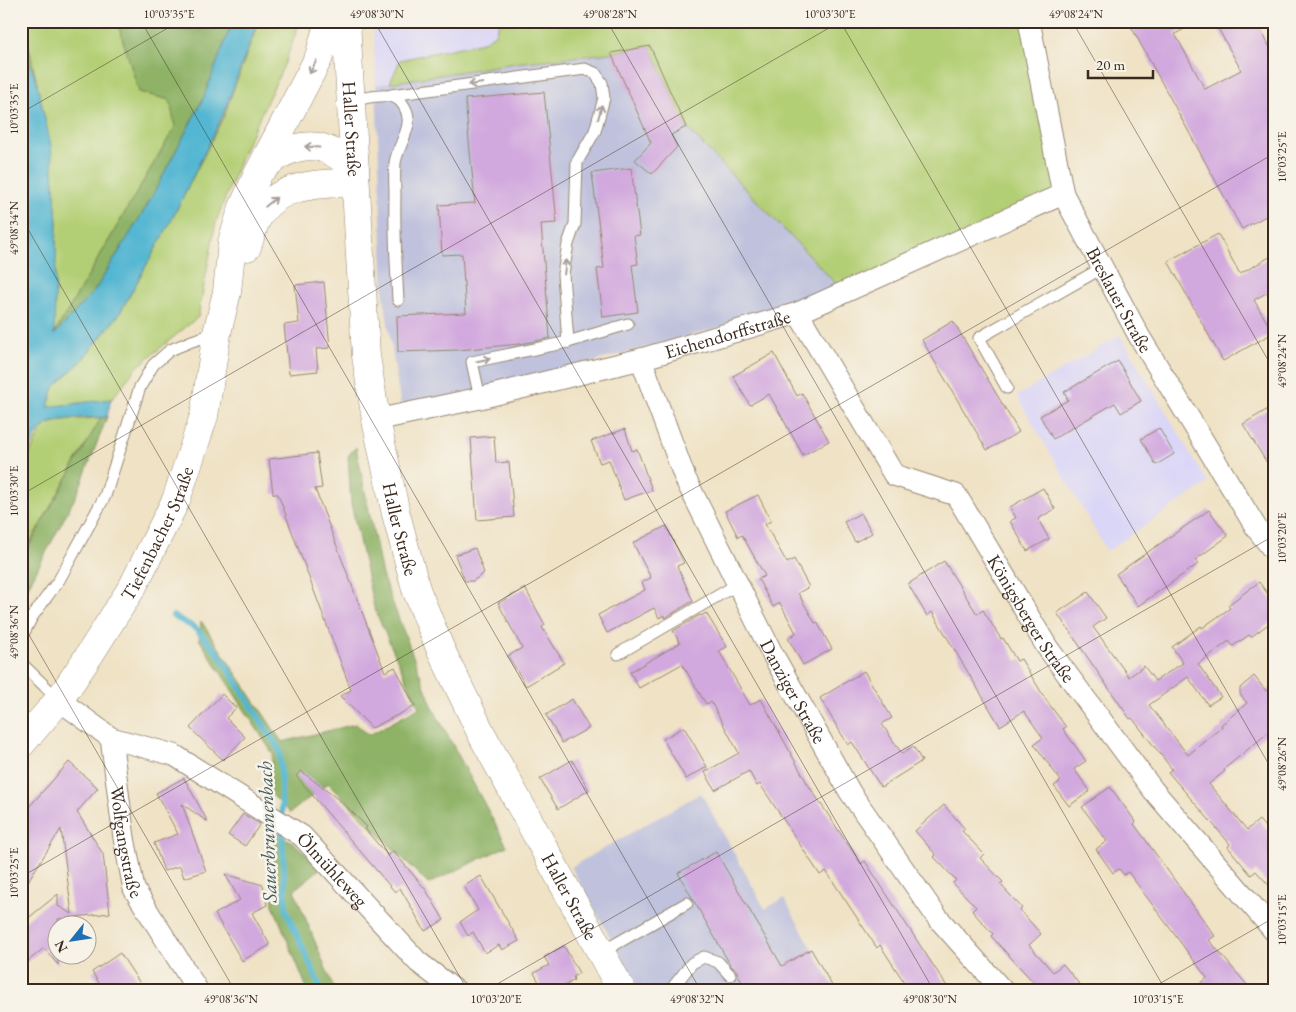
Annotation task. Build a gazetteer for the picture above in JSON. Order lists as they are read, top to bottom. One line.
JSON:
{"streets":{"main road":["Haller Straße","Tiefenbacher Straße"],"street":["Breslauer Straße","Eichendorffstraße","Königsberger Straße","Danziger Straße","Wolfgangstraße","Ölmühleweg"]},"crossings":[["Haller Straße","Eichendorffstraße"],["Haller Straße","Tiefenbacher Straße"],["Breslauer Straße","Eichendorffstraße"],["Eichendorffstraße","Königsberger Straße"],["Eichendorffstraße","Danziger Straße"],["Wolfgangstraße","Ölmühleweg"]],"water":["Sauerbrunnenbach"],"scale_bar":"20 m","north":"bottom left","coordinates":["10°03'35\"E","49°08'30\"N","49°08'28\"N","10°03'30\"E","49°08'24\"N","10°03'25\"E","49°08'34\"N","10°03'20\"E","49°08'36\"N","49°08'26\"N","10°03'15\"E","49°08'32\"N"]}
